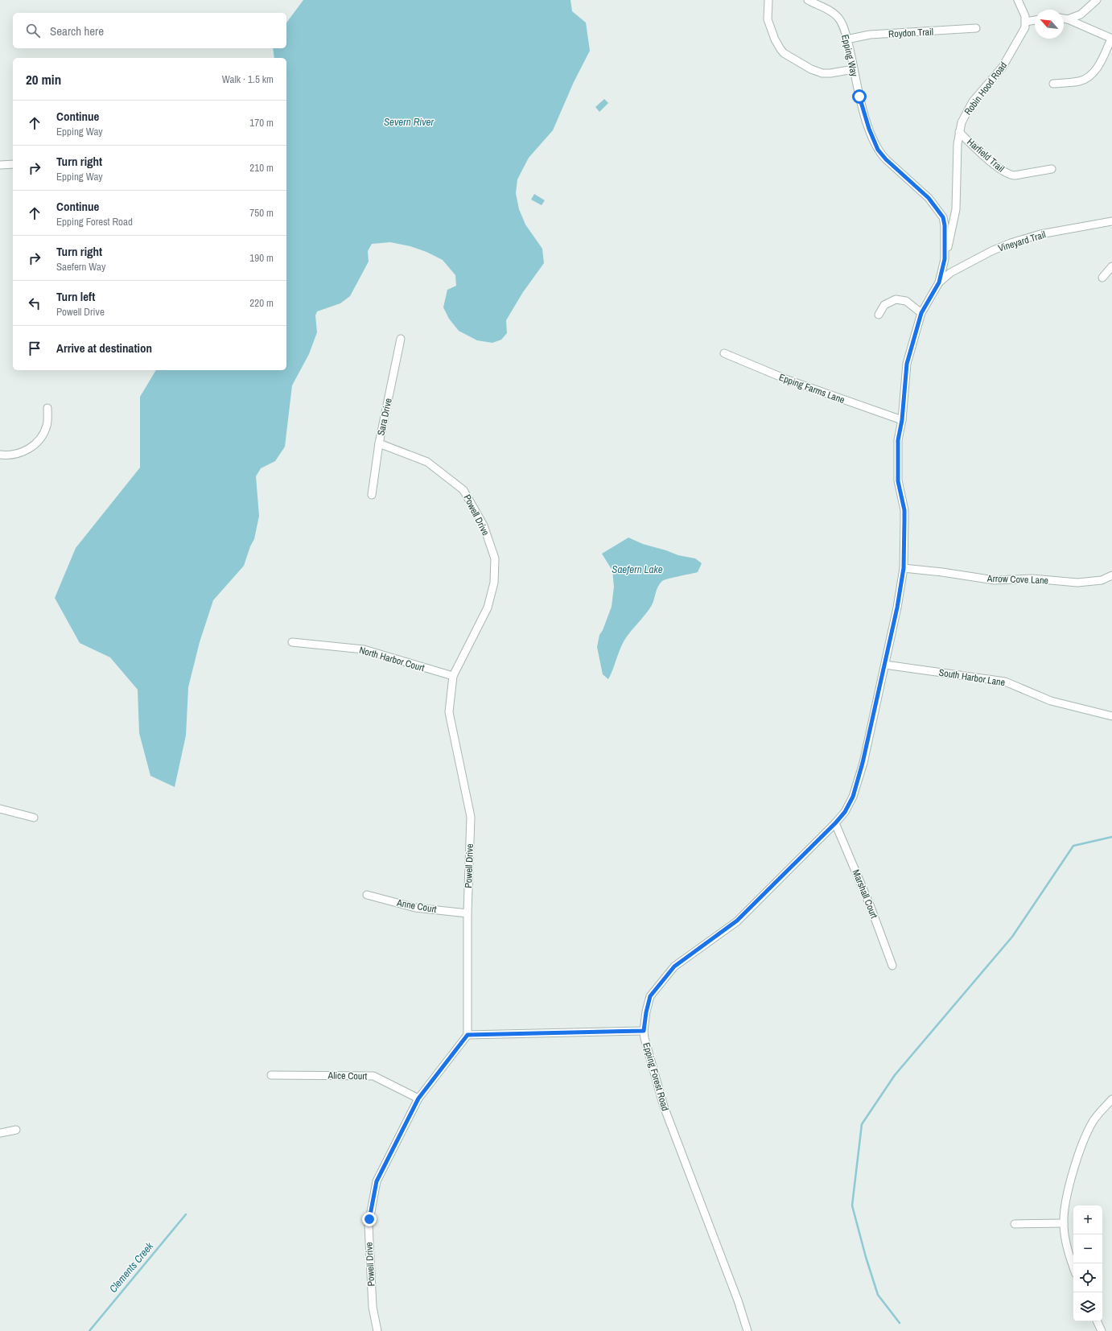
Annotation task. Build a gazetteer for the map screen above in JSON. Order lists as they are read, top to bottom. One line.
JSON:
{"streets":{"street":["Roydon Trail","Epping Way","Robin Hood Road","Harfield Trail","Vineyard Trail","Epping Farms Lane","Sara Drive","Powell Drive","Arrow Cove Lane","North Harbor Court","South Harbor Lane","Marshall Court","Anne Court","Alice Court","Epping Forest Road"]},"crossings":[["Roydon Trail","Epping Way"],["Epping Way","Robin Hood Road"],["Epping Way","Vineyard Trail"],["Epping Way","Epping Farms Lane"],["Epping Way","Epping Forest Road"],["Robin Hood Road","Harfield Trail"],["Epping Farms Lane","Epping Forest Road"],["Sara Drive","Powell Drive"],["Powell Drive","North Harbor Court"],["Powell Drive","Anne Court"],["Powell Drive","Alice Court"],["Arrow Cove Lane","Epping Forest Road"],["South Harbor Lane","Epping Forest Road"],["Marshall Court","Epping Forest Road"]],"water":["Severn River","Saefern Lake","Clements Creek"],"north":"top left","page":{"search":"Search here","heading":["20 min","Walk · 1.5 km"],"list":[["Continue","Epping Way","170 m"],["Turn right","Epping Way","210 m"],["Continue","Epping Forest Road","750 m"],["Turn right","Saefern Way","190 m"],["Turn left","Powell Drive","220 m"],"Arrive at destination"],"map_buttons":["+","−"]}}
